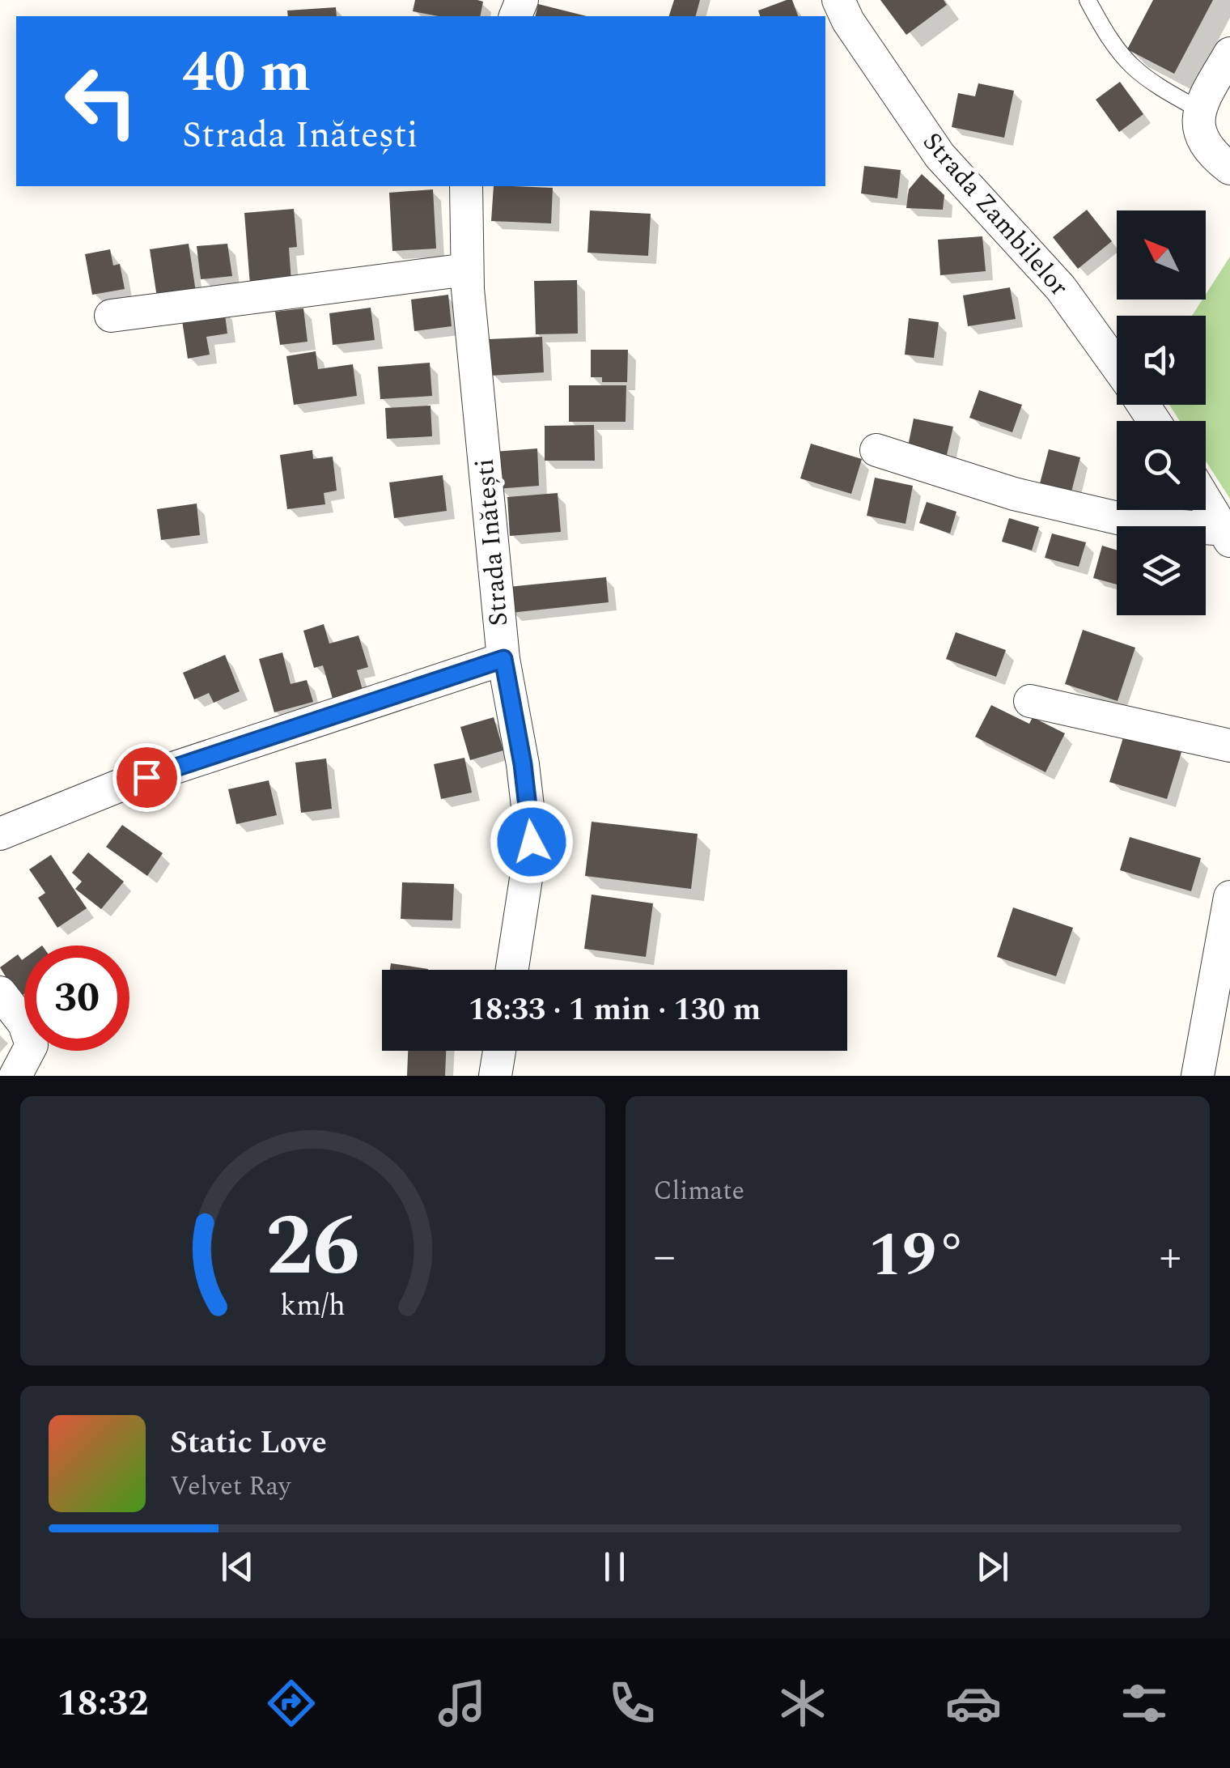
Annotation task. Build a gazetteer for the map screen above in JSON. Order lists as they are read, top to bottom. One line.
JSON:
{"streets":{"street":["Strada Zambilelor","Strada Inătești"]},"north":"top left","page":{"turn":["40 m","Strada Inătești"],"limit":"30","trip":"18:33 · 1 min · 130 m","tile":"Climate","heat":["−","19°","+"],"song":["Static Love","Velvet Ray"],"tabs":"18:32","gauge":["26","km/h"]}}
